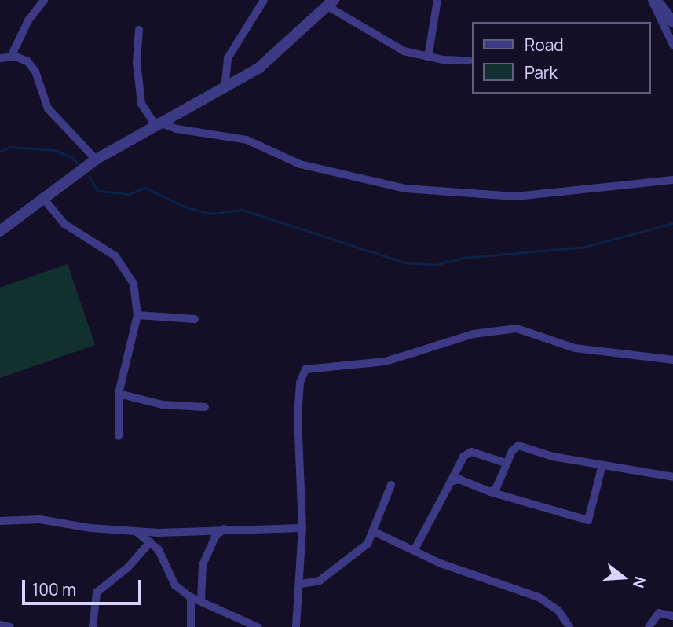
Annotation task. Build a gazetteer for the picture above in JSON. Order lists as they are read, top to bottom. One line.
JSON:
{"legend":["Road","Park"],"scale_bar":"100 m","north":"right"}
